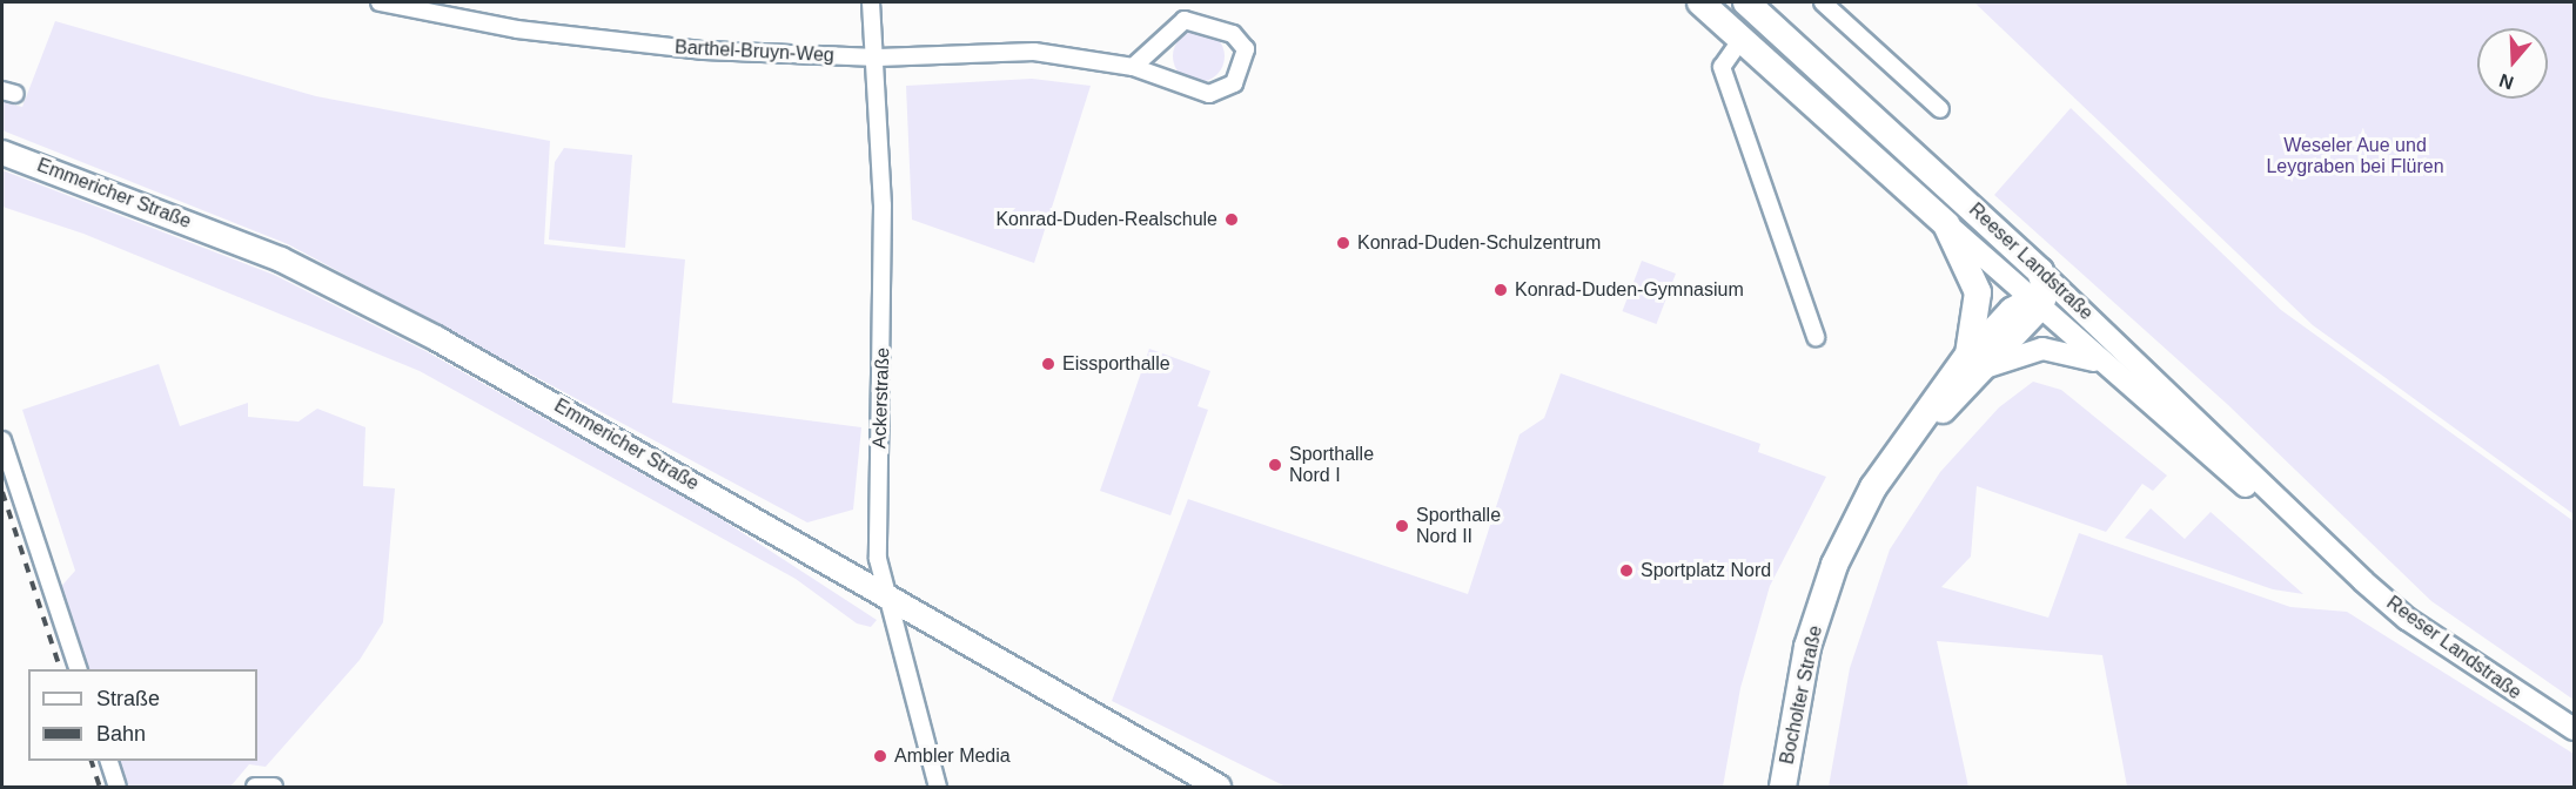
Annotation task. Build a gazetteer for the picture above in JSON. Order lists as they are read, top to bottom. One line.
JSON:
{"streets":{"main road":["Emmericher Straße","Reeser Landstraße","Bocholter Straße"],"street":["Barthel-Bruyn-Weg","Ackerstraße"]},"crossings":[["Barthel-Bruyn-Weg","Ackerstraße"],["Emmericher Straße","Ackerstraße"],["Reeser Landstraße","Bocholter Straße"]],"parks":["Weseler Aue und Leygraben bei Flüren"],"places":["Konrad-Duden-Realschule","Konrad-Duden-Schulzentrum","Konrad-Duden-Gymnasium","Eissporthalle","Sporthalle Nord I","Sporthalle Nord II","Sportplatz Nord","Ambler Media"],"legend":["Straße","Bahn"],"north":"bottom"}
